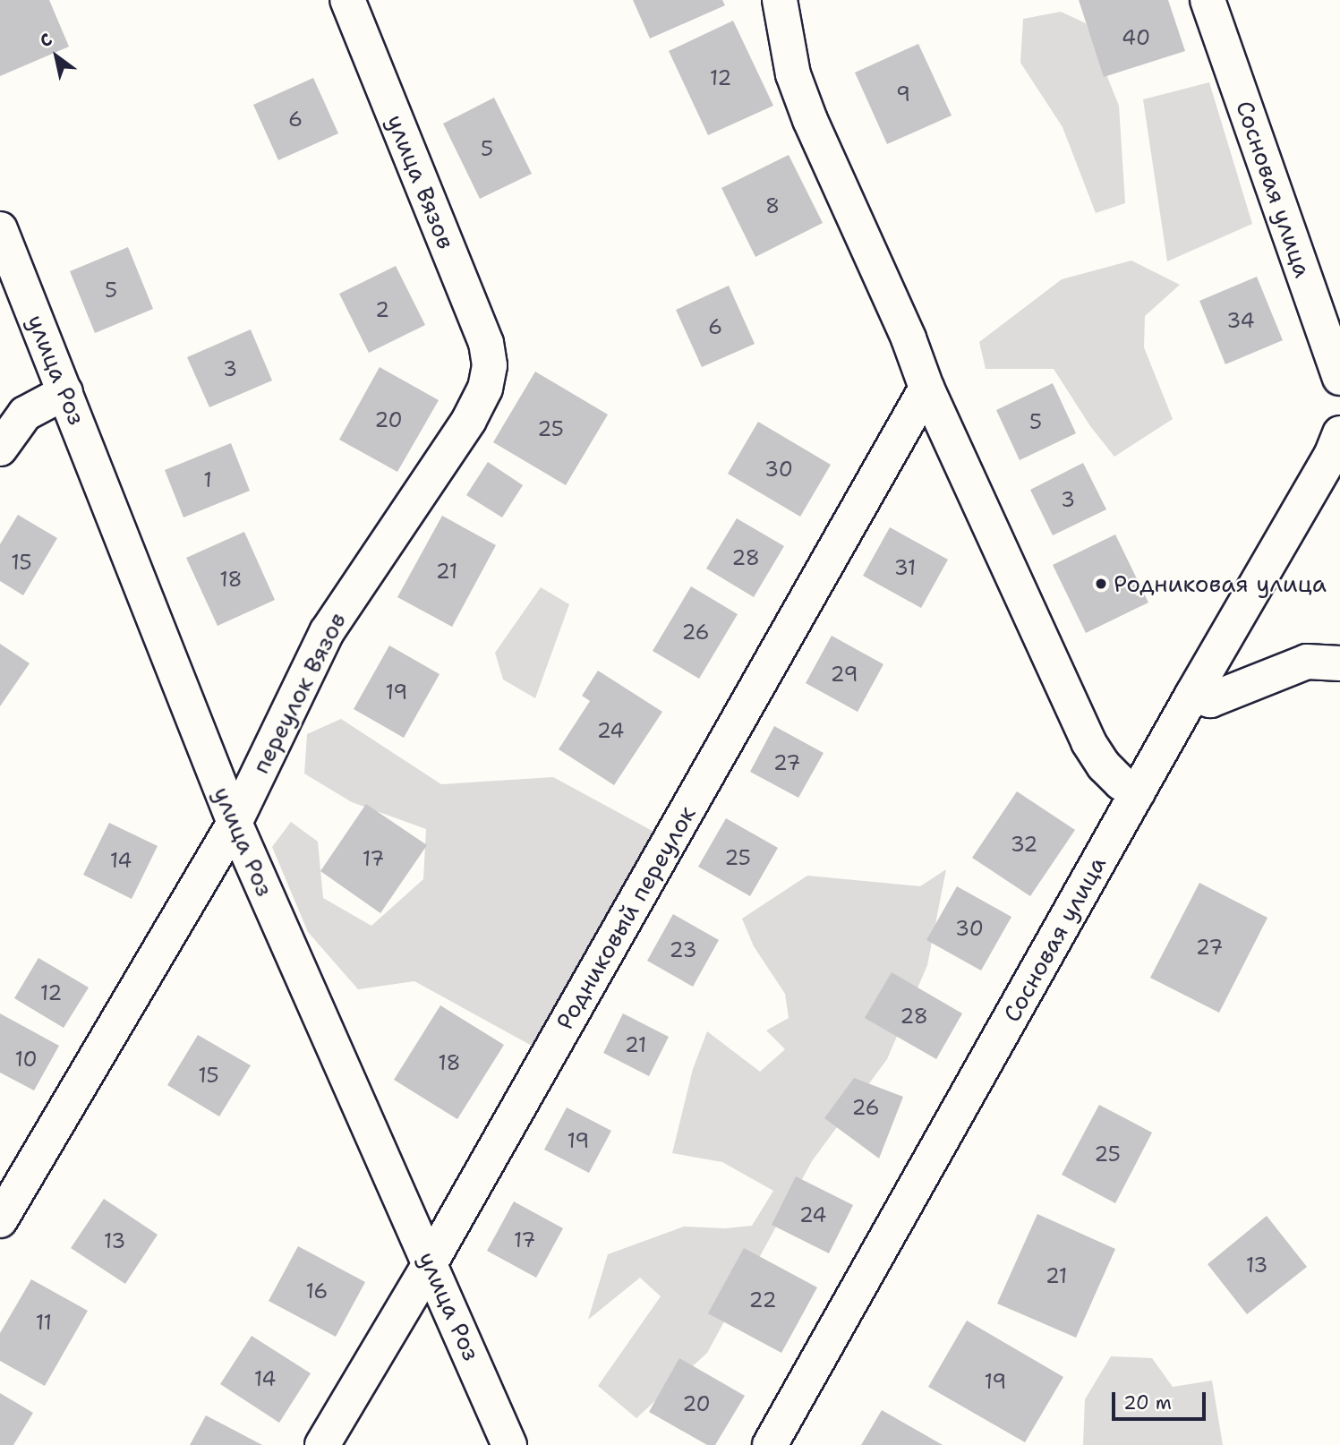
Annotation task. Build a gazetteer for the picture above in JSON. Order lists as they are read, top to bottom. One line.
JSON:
{"streets":{"street":["улица Вязов","Сосновая улица","улица Роз","переулок Вязов","Родниковый переулок"]},"crossings":[["улица Вязов","переулок Вязов"],["улица Роз","переулок Вязов"],["улица Роз","Родниковый переулок"]],"places":["Родниковая улица"],"house_numbers":["40","12","9","6","5","8","5","2","34","6","3","20","5","25","30","1","3","28","15","31","21","18","26","29","19","24","27","32","25","17","14","30","27","23","12","28","21","10","18","15","26","19","25","24","17","13","13","21","16","22","11","14","19","20"],"scale_bar":"20 m","north":"top left"}
